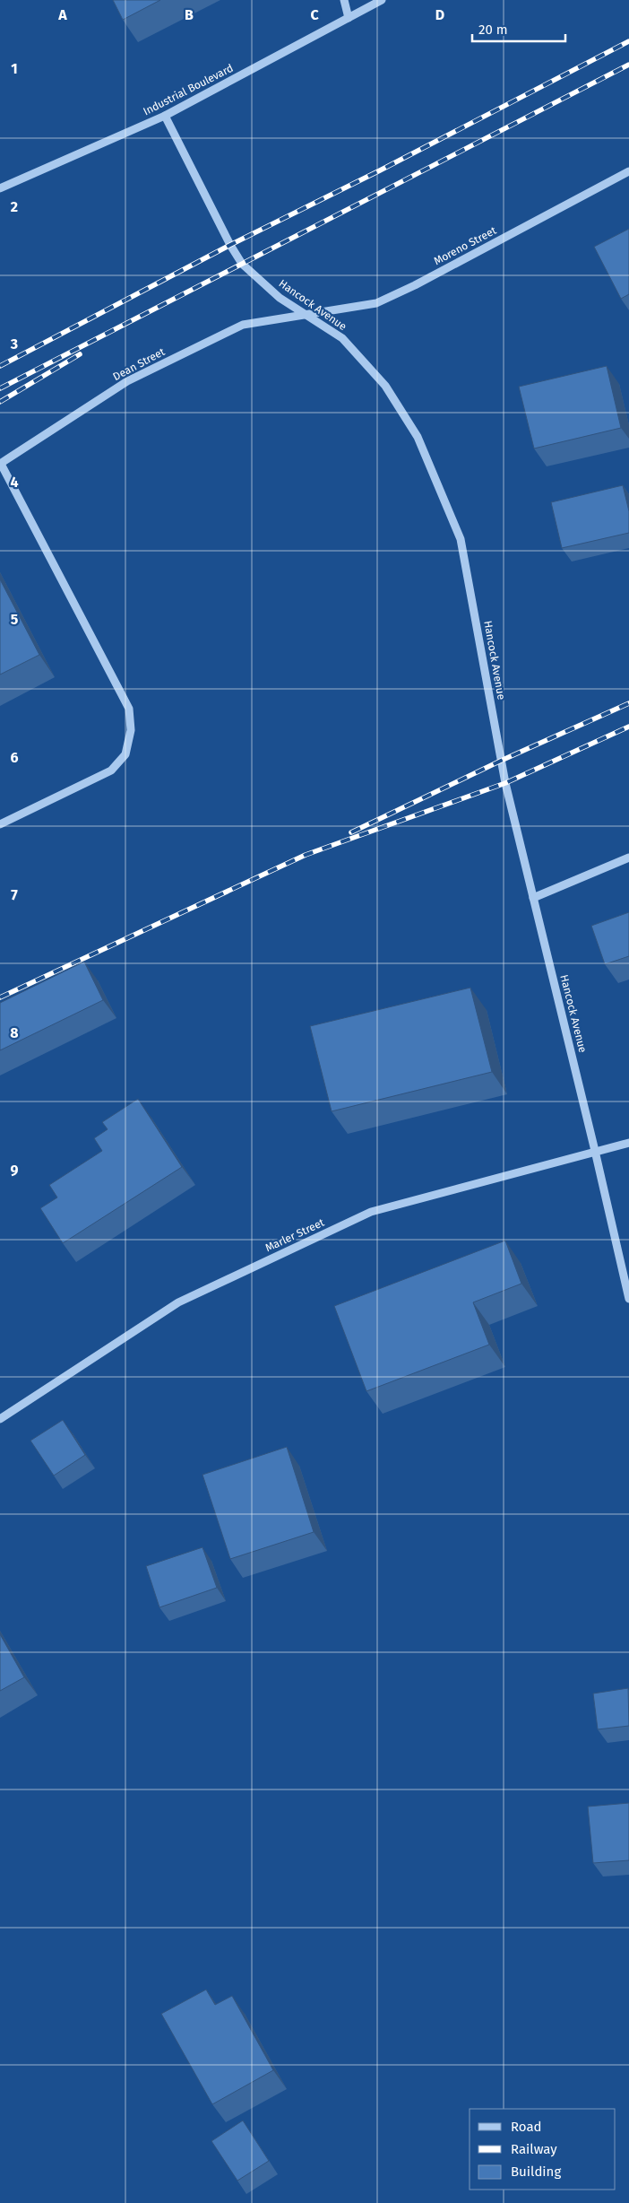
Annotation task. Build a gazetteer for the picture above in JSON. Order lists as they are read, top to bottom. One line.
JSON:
{"streets":{"street":["Industrial Boulevard","Moreno Street","Hancock Avenue","Dean Street","Marler Street"]},"crossings":[["Industrial Boulevard","Hancock Avenue"],["Moreno Street","Hancock Avenue"],["Moreno Street","Dean Street"],["Hancock Avenue","Dean Street"],["Hancock Avenue","Marler Street"]],"legend":["Road","Railway","Building"],"scale_bar":"20 m","grid":{"columns":["A","B","C","D"],"rows":["1","2","3","4","5","6","7","8","9"]}}
